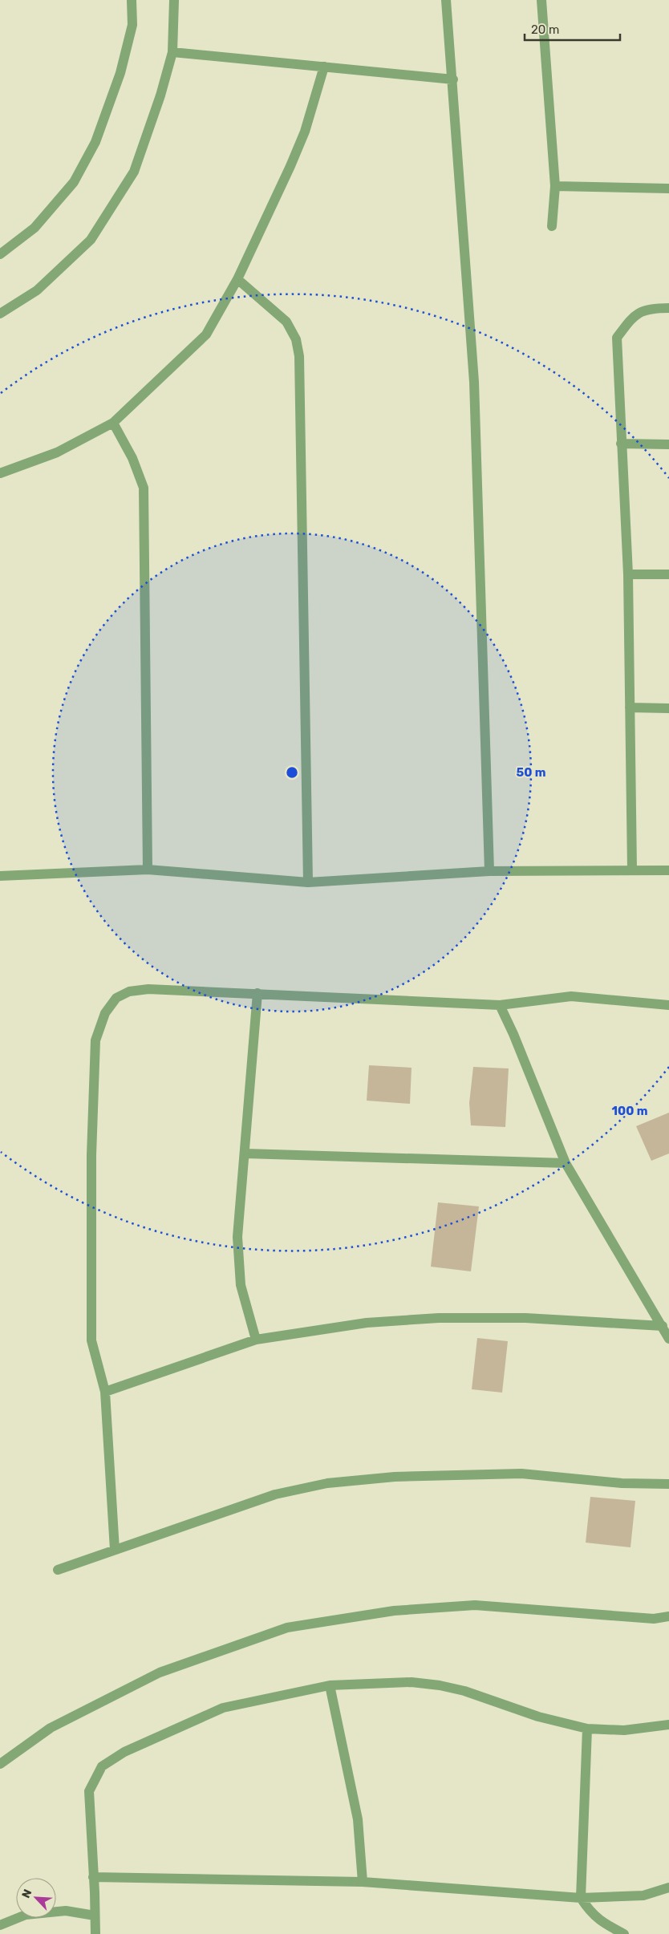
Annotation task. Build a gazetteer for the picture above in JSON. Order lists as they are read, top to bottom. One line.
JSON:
{"scale_bar":"20 m","north":"top left","rings":["50 m","100 m"]}
